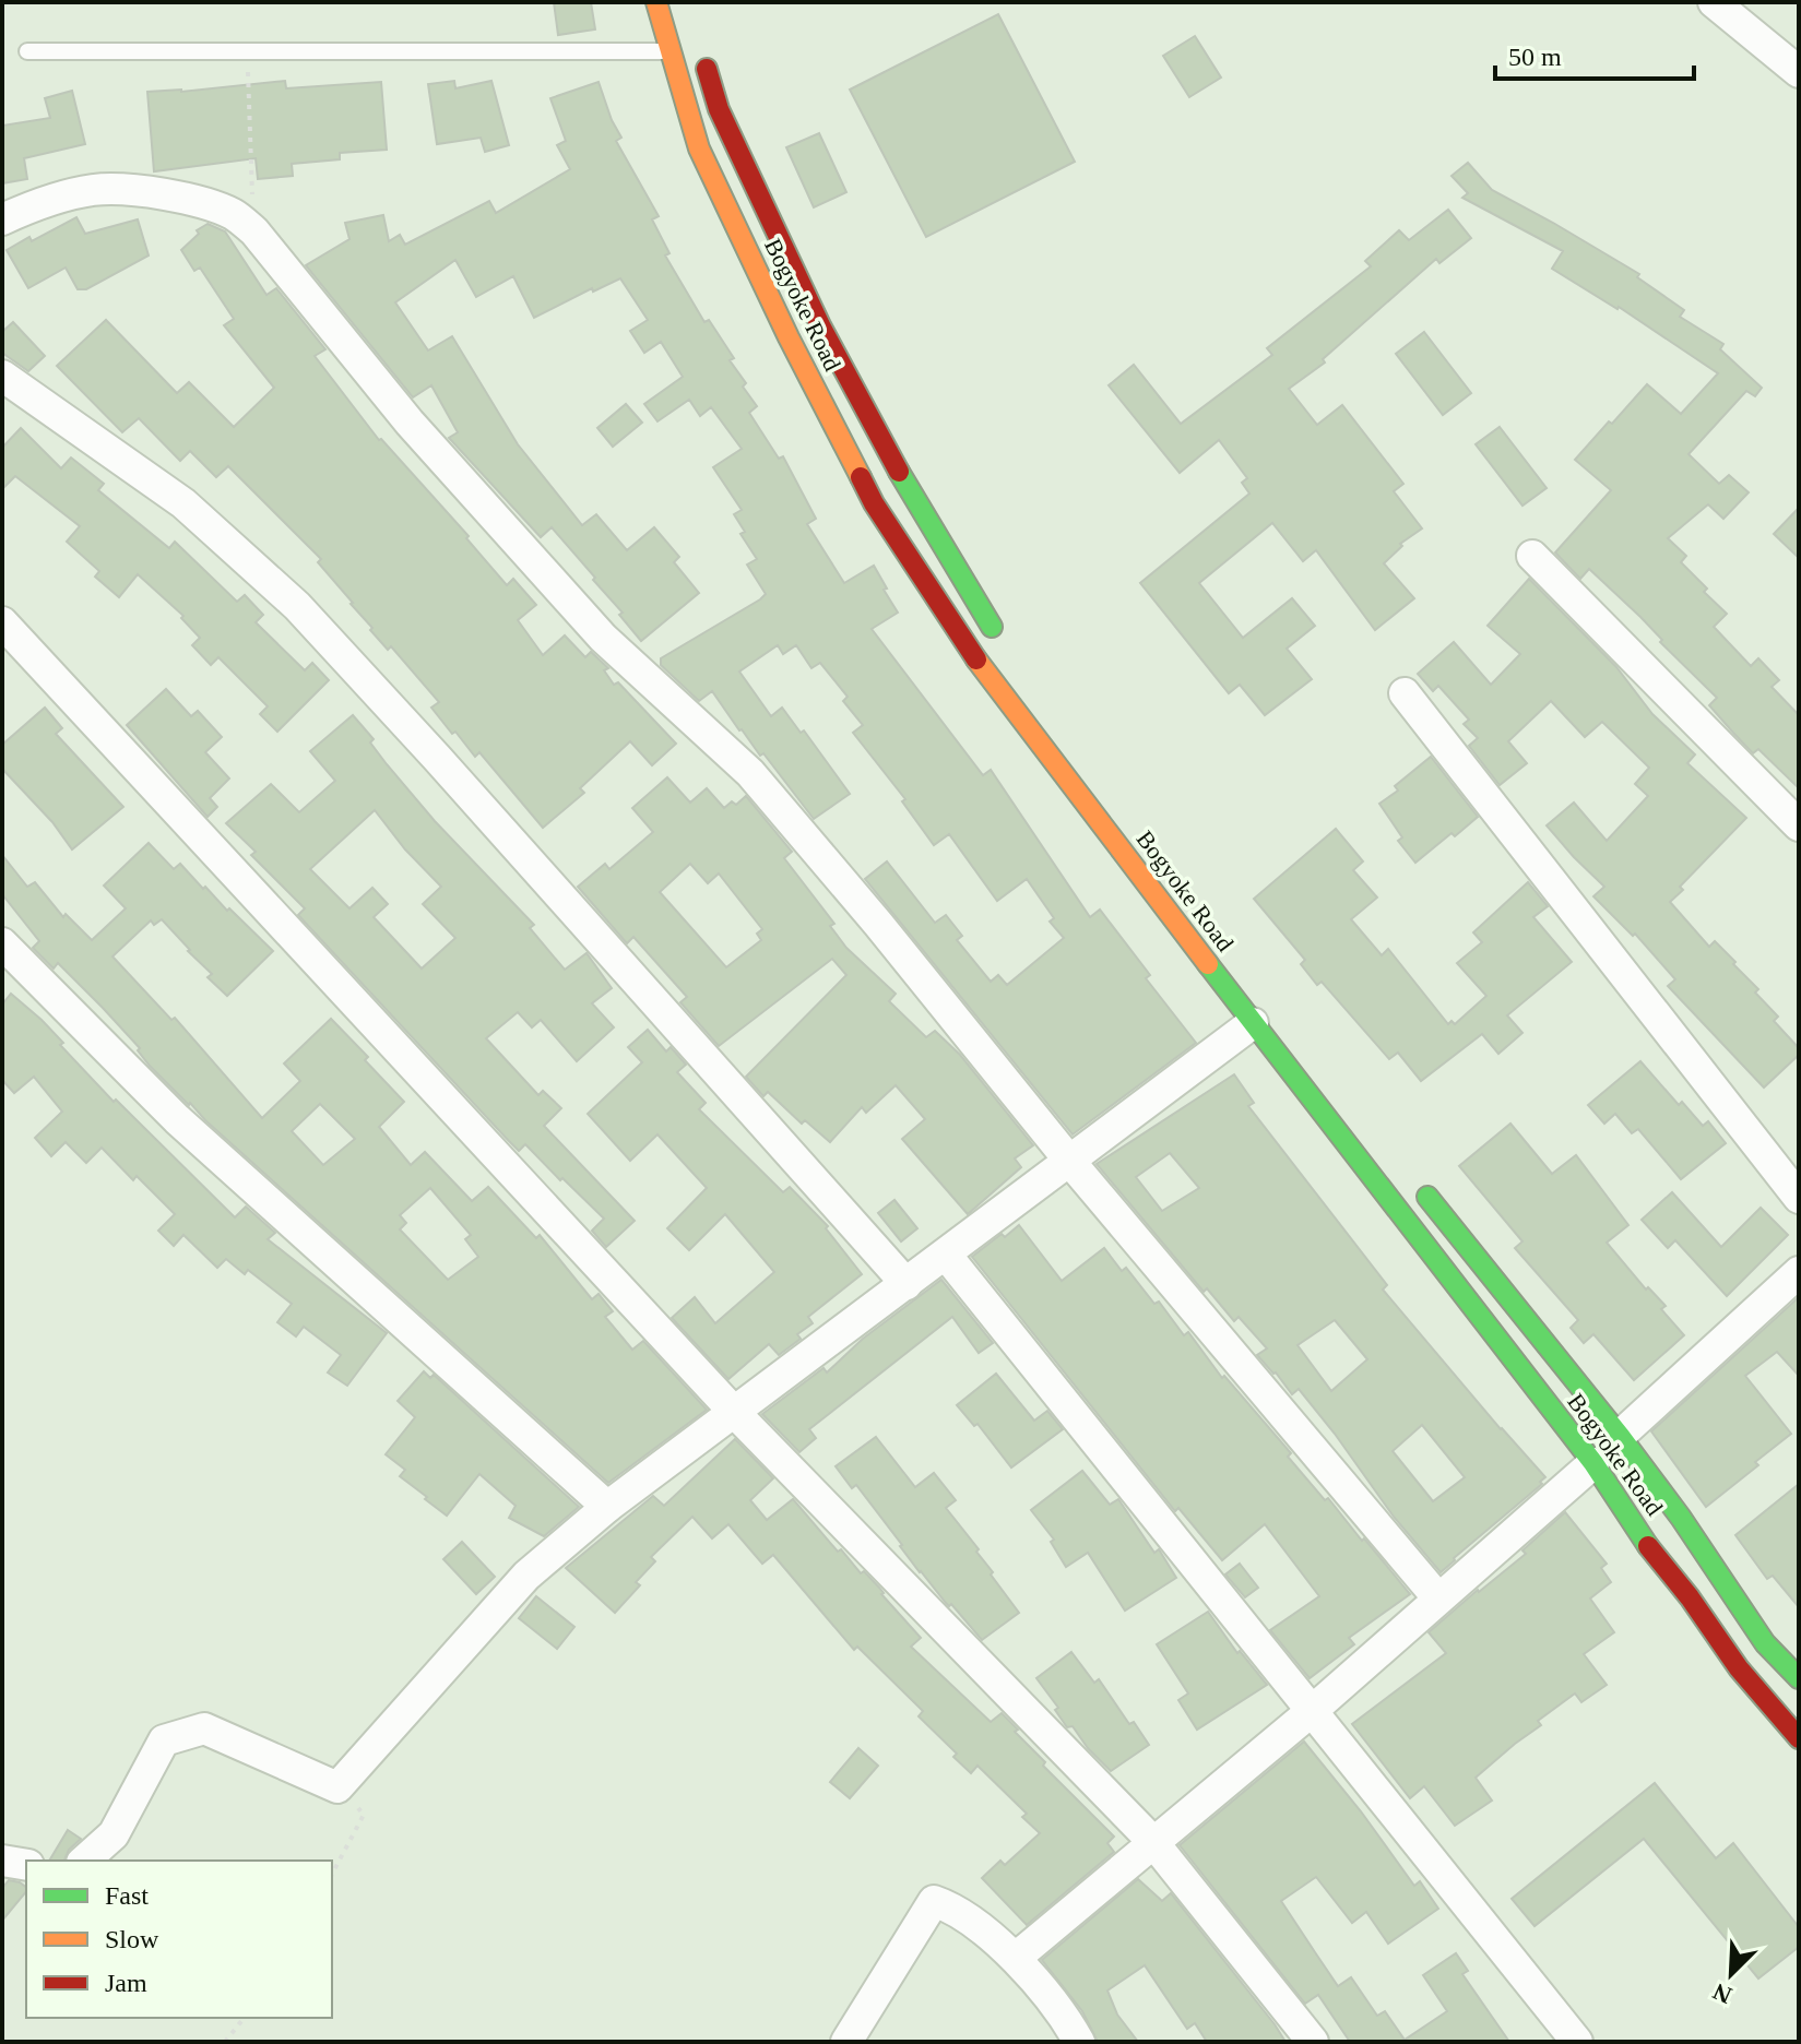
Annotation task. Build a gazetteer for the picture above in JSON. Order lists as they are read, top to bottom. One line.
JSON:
{"streets":{"main road":["Bogyoke Road"]},"legend":["Fast","Slow","Jam"],"scale_bar":"50 m","north":"bottom left"}
